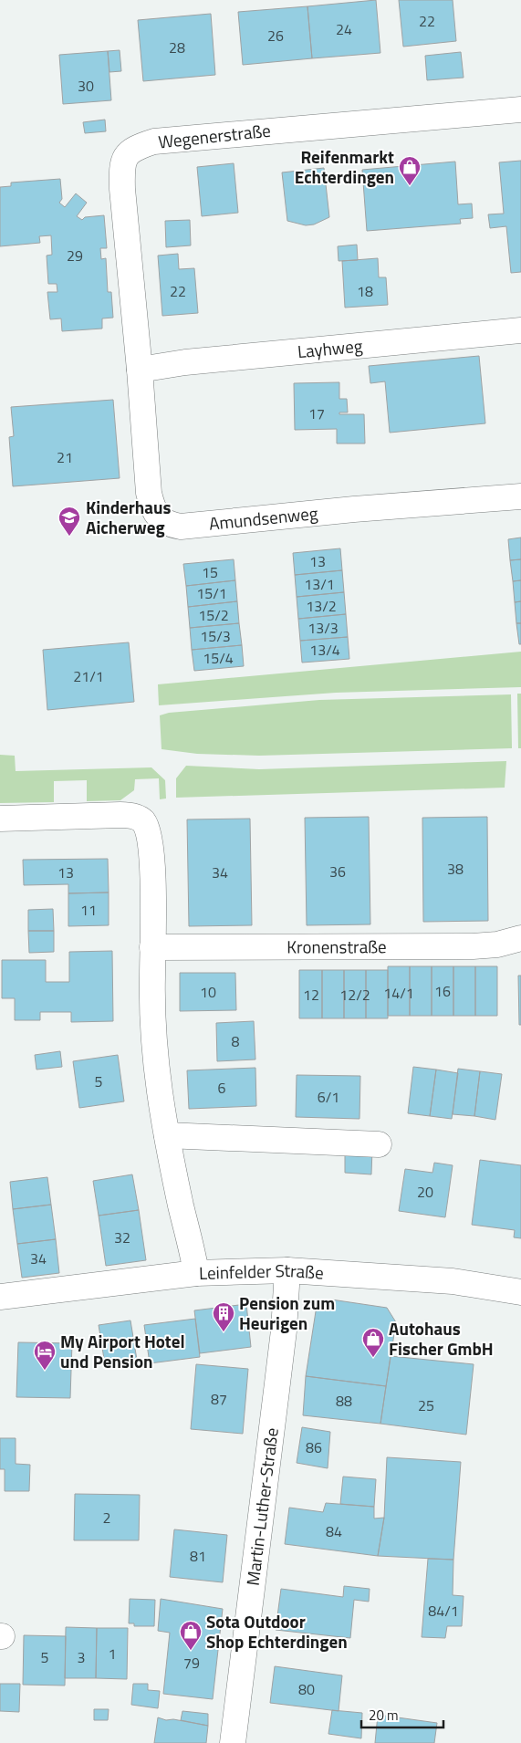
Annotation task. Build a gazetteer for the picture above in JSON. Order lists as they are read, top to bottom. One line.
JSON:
{"streets":{"street":["Wegenerstraße","Layhweg","Amundsenweg","Kronenstraße","Leinfelder Straße","Martin-Luther-Straße"]},"crossings":[["Wegenerstraße","Layhweg"],["Wegenerstraße","Amundsenweg"],["Layhweg","Amundsenweg"],["Leinfelder Straße","Martin-Luther-Straße"]],"places":{"shop":["Reifenmarkt Echterdingen","Autohaus Fischer GmbH","Sota Outdoor Shop Echterdingen"],"school or university":["Kinderhaus Aicherweg"],"building":["Pension zum Heurigen"],"hotel":["My Airport Hotel und Pension"]},"house_numbers":["22","24","26","28","30","29","22","18","17","21","13","15","13/1","15/1","13/2","15/2","13/3","15/3","13/4","15/4","21/1","38","36","13","34","11","16","10","14/1","12","12/2","8","5","6","6/1","20","32","34","87","88","25","86","2","84","81","84/1","1","5","3","79","80"],"scale_bar":"20 m"}
